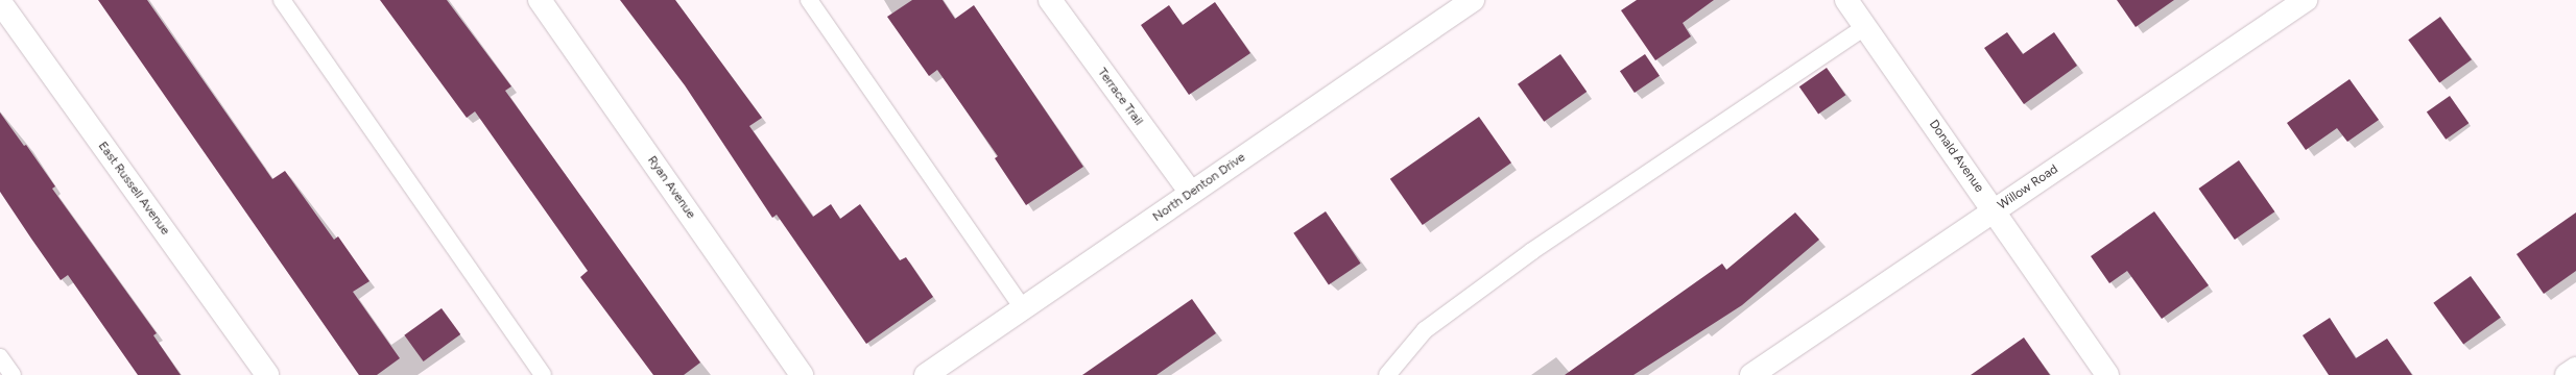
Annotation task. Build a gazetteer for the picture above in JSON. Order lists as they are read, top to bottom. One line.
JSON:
{"streets":{"street":["Terrace Trail","Donald Avenue","Ryan Avenue","North Denton Drive","Willow Road","East Russell Avenue"]},"crossings":[["Terrace Trail","North Denton Drive"],["Donald Avenue","Willow Road"]]}
